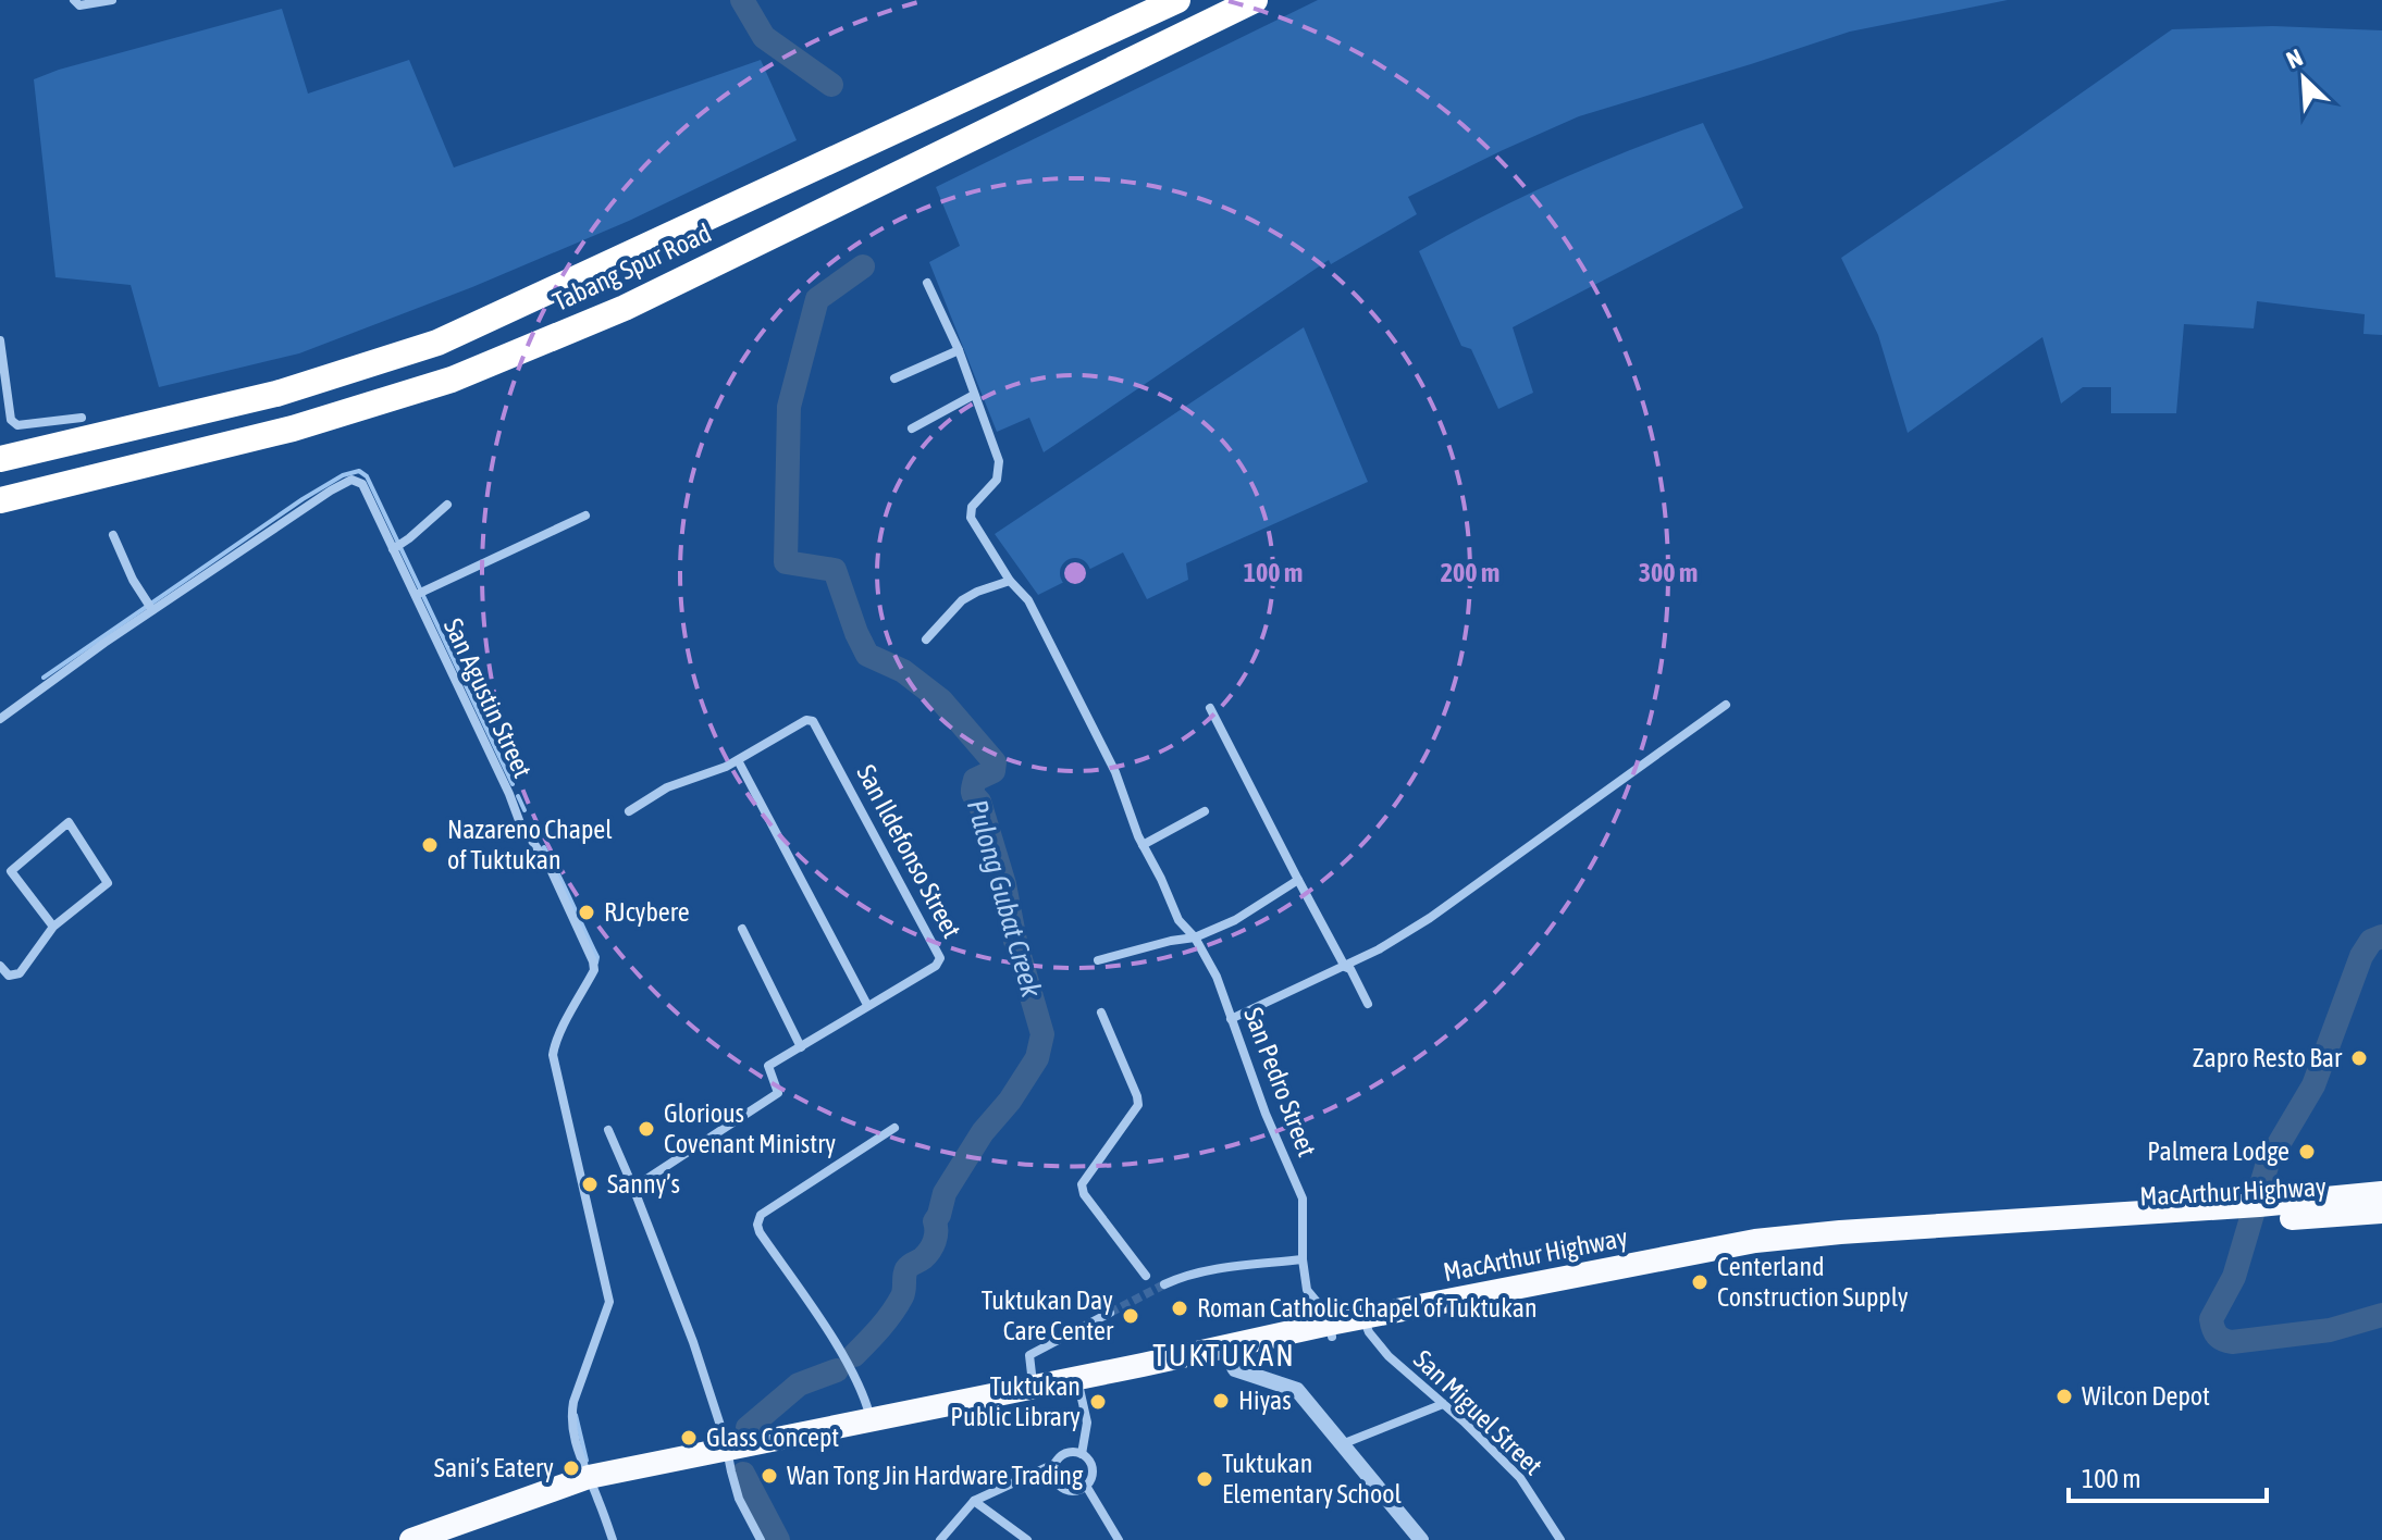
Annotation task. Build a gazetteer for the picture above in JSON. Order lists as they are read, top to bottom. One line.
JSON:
{"streets":{"highway":["Tabang Spur Road","MacArthur Highway"],"street":["San Agustin Street","San Ildefonso Street","San Pedro Street","San Miguel Street"]},"crossings":[["San Agustin Street","MacArthur Highway"],["San Pedro Street","MacArthur Highway"],["MacArthur Highway","San Miguel Street"]],"districts":["TUKTUKAN"],"water":["Pulong Gubat Creek"],"places":["Nazareno Chapel of Tuktukan","RJcybere","Zapro Resto Bar","Glorious Covenant Ministry","Palmera Lodge","Sanny’s","Centerland Construction Supply","Roman Catholic Chapel of Tuktukan","Tuktukan Day Care Center","Wilcon Depot","Hiyas","Tuktukan Public Library","Glass Concept","Sani’s Eatery","Wan Tong Jin Hardware Trading","Tuktukan Elementary School"],"scale_bar":"100 m","north":"top left","rings":["100 m","200 m","300 m"]}
